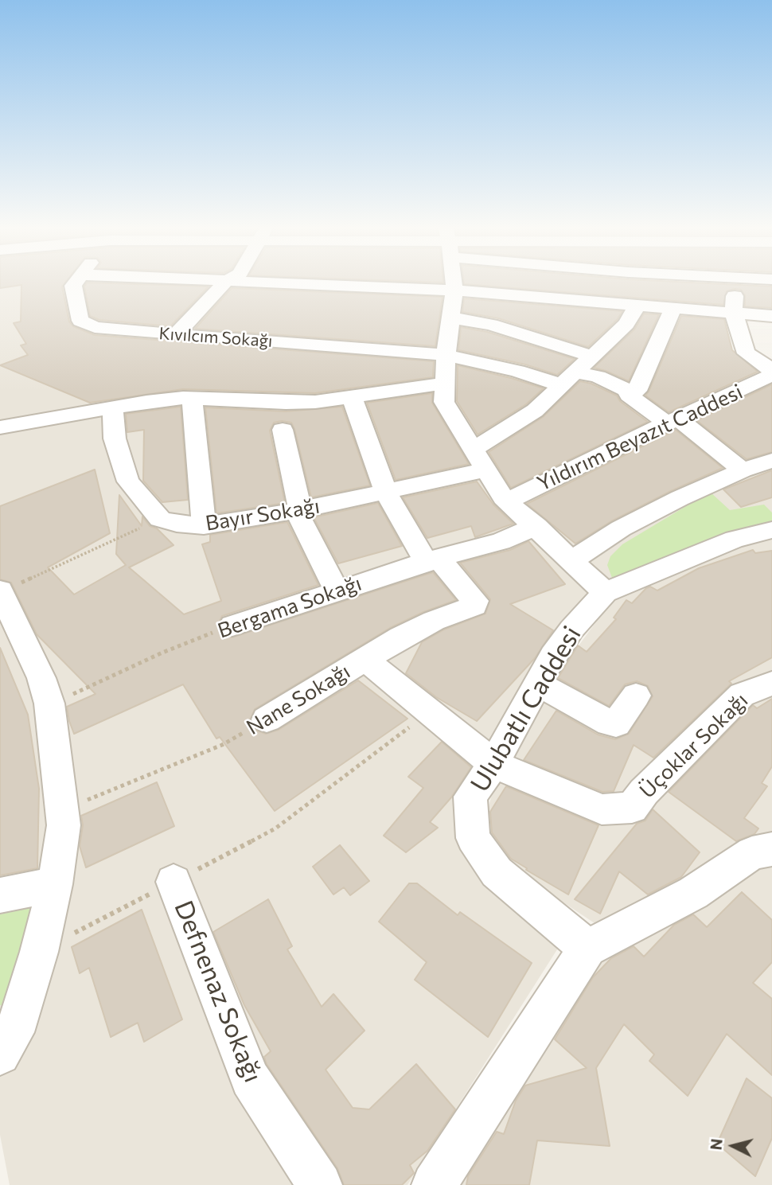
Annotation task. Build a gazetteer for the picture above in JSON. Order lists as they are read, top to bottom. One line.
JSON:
{"streets":{"street":["Kıvılcım Sokağı","Yıldırım Beyazıt Caddesi","Bayır Sokağı","Bergama Sokağı","Nane Sokağı","Ulubatlı Caddesi","Üçoklar Sokağı","Defnenaz Sokağı"]},"crossings":[["Kıvılcım Sokağı","Yıldırım Beyazıt Caddesi"],["Bergama Sokağı","Nane Sokağı"],["Nane Sokağı","Üçoklar Sokağı"],["Ulubatlı Caddesi","Üçoklar Sokağı"]],"north":"left"}
